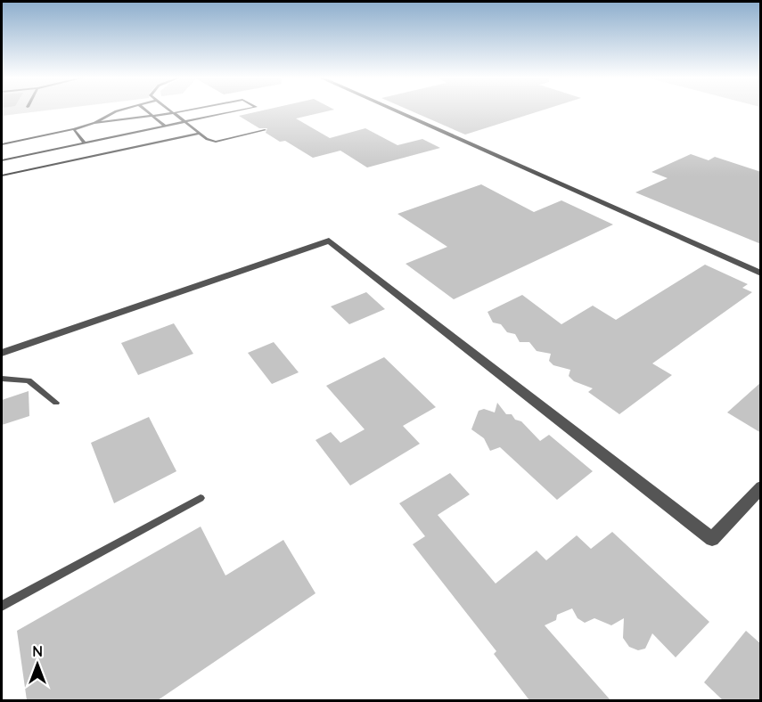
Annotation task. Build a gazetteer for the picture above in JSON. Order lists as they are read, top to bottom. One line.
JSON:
{"north":"top"}
